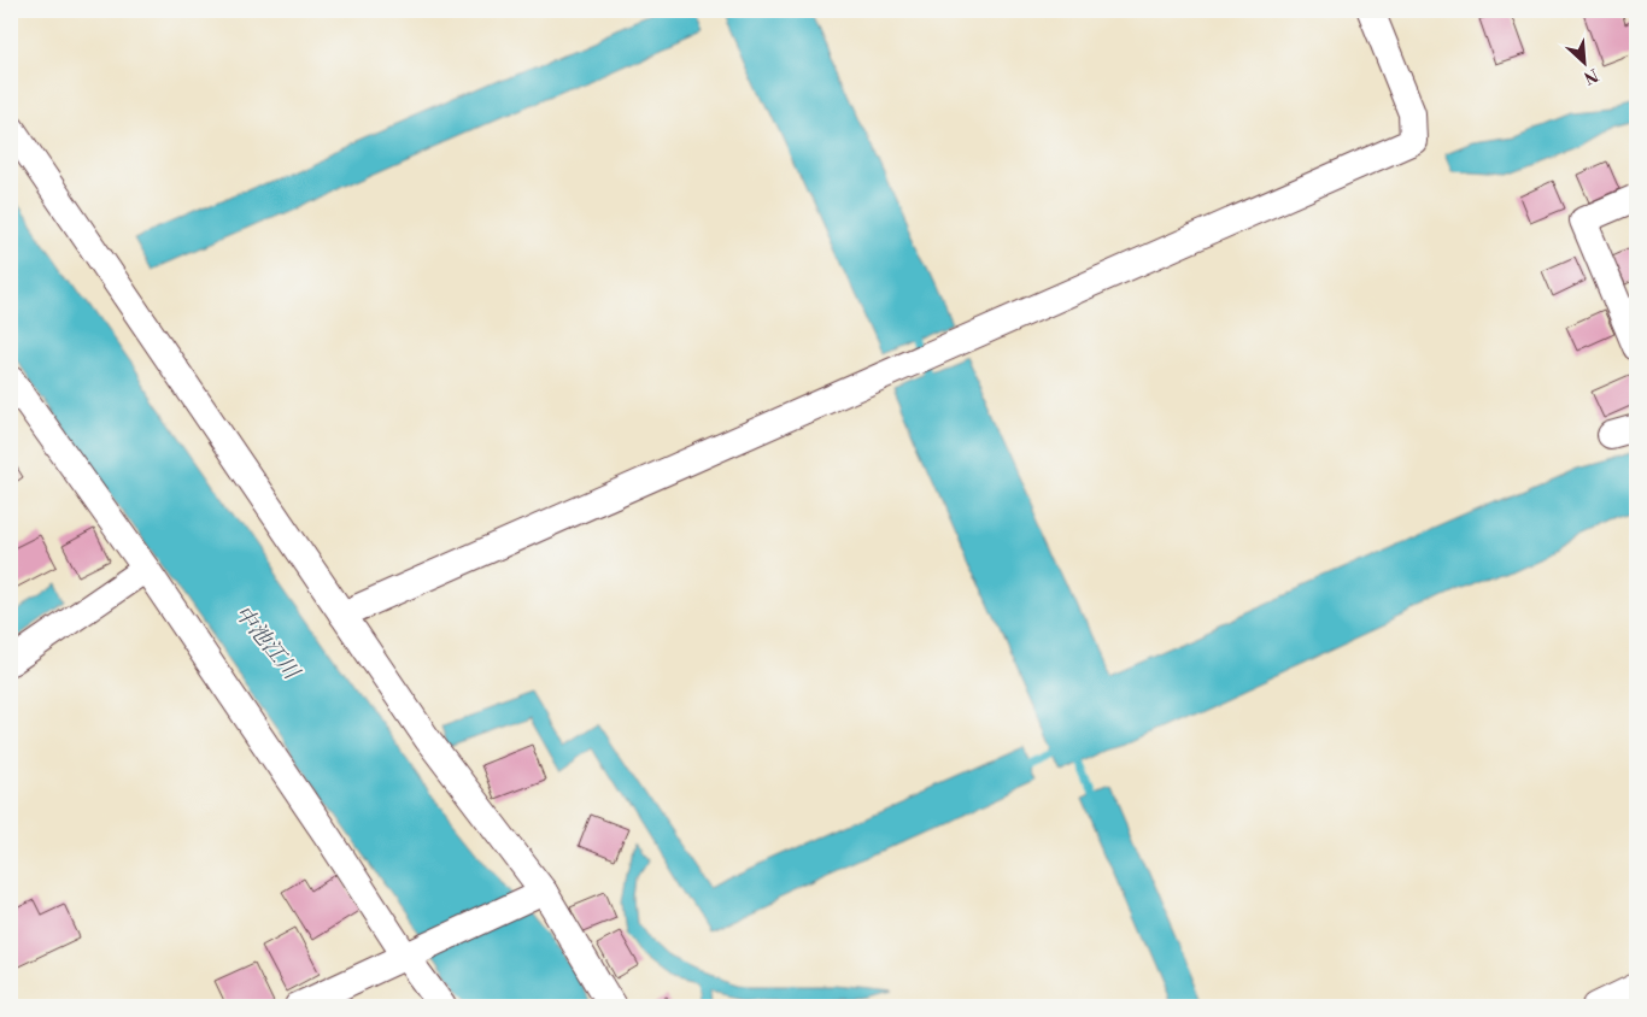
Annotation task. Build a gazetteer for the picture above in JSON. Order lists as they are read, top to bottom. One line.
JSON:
{"water":["中池江川"],"north":"bottom right"}
